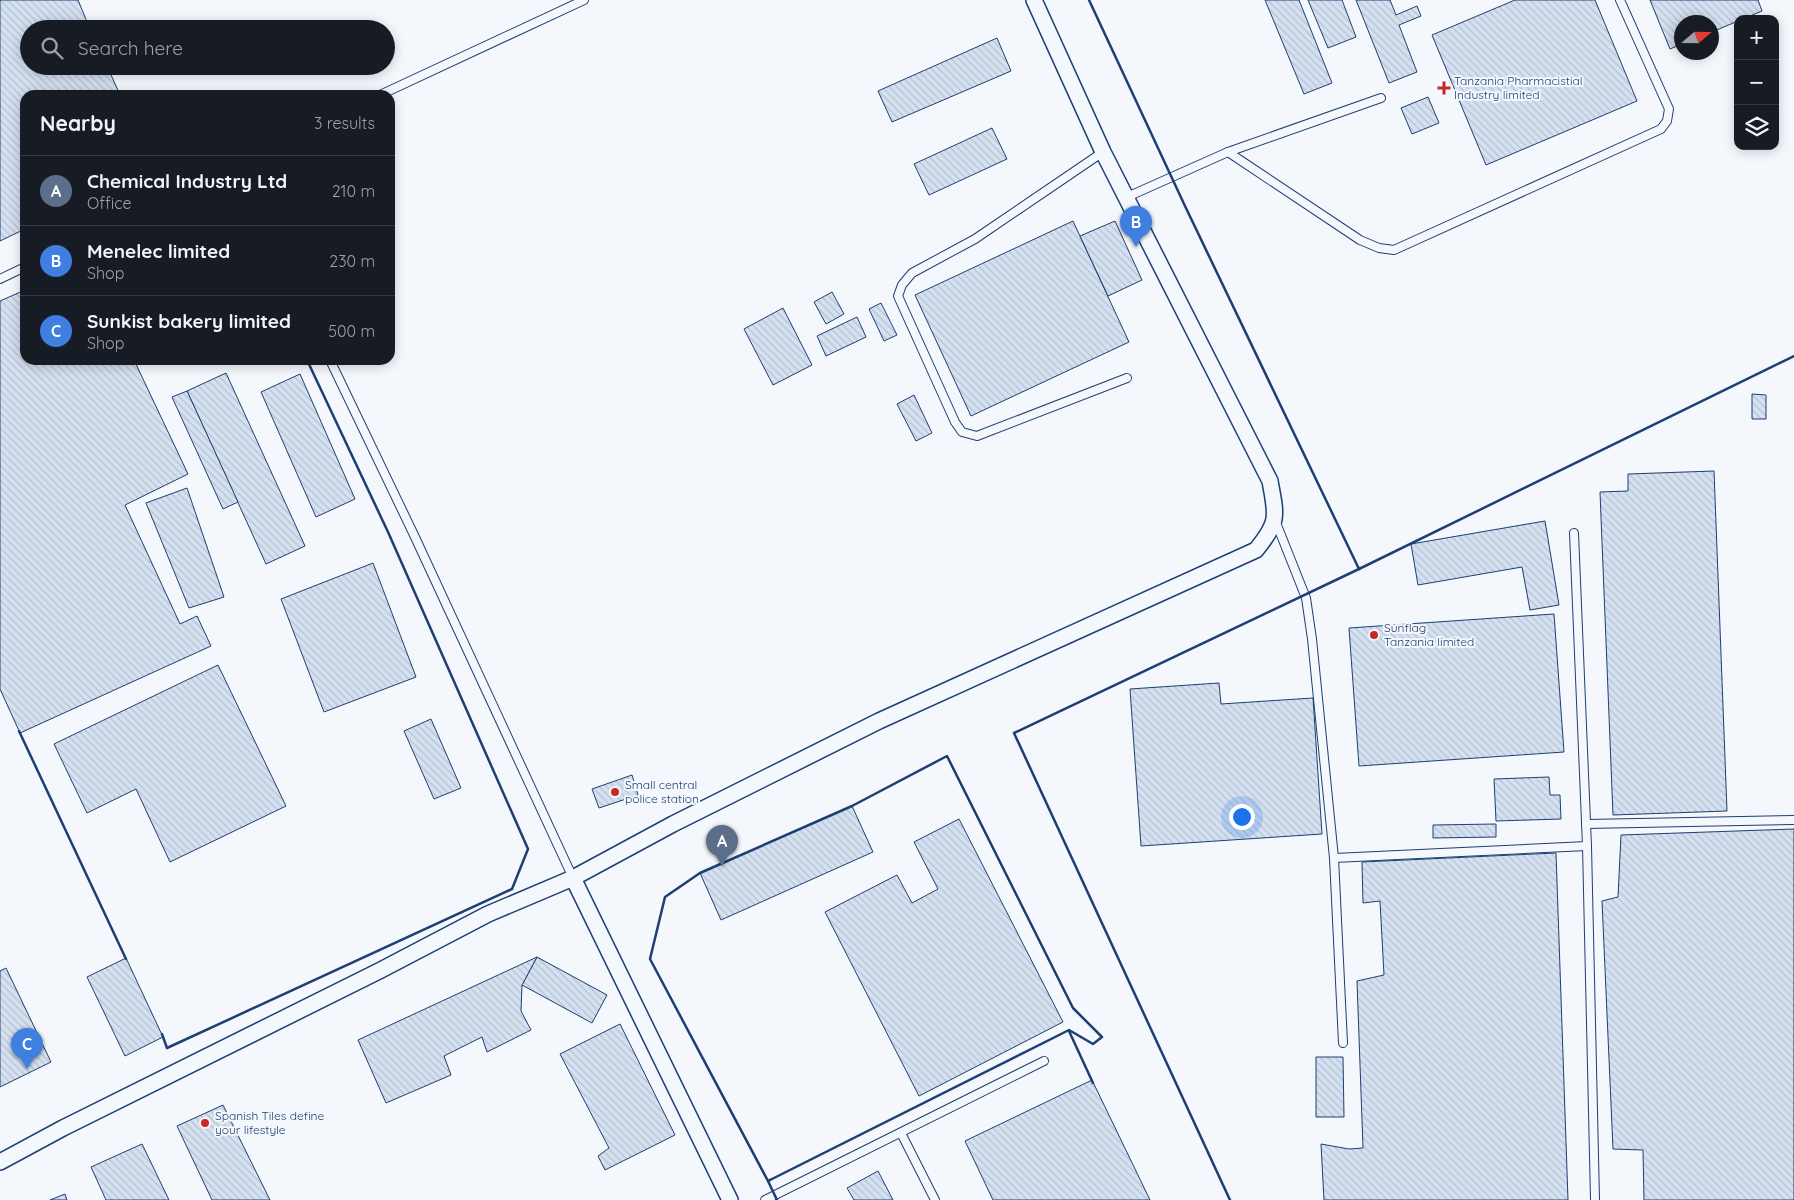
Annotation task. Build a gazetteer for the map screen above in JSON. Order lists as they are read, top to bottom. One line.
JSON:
{"places":{"health":["Tanzania Pharmacistial Industry limited"],"other":["Sunflag Tanzania limited","Small central police station","Spanish Tiles define your lifestyle"]},"north":"right","page":{"map_buttons":["+","−"],"search":"Search here","heading":["Nearby","3 results"],"list":[{"mark":"A","name":"Chemical Industry Ltd","note":"Office","value":"210 m"},{"mark":"B","name":"Menelec limited","note":"Shop","value":"230 m"},{"mark":"C","name":"Sunkist bakery limited","note":"Shop","value":"500 m"}],"pins":["B","A","C"]}}
